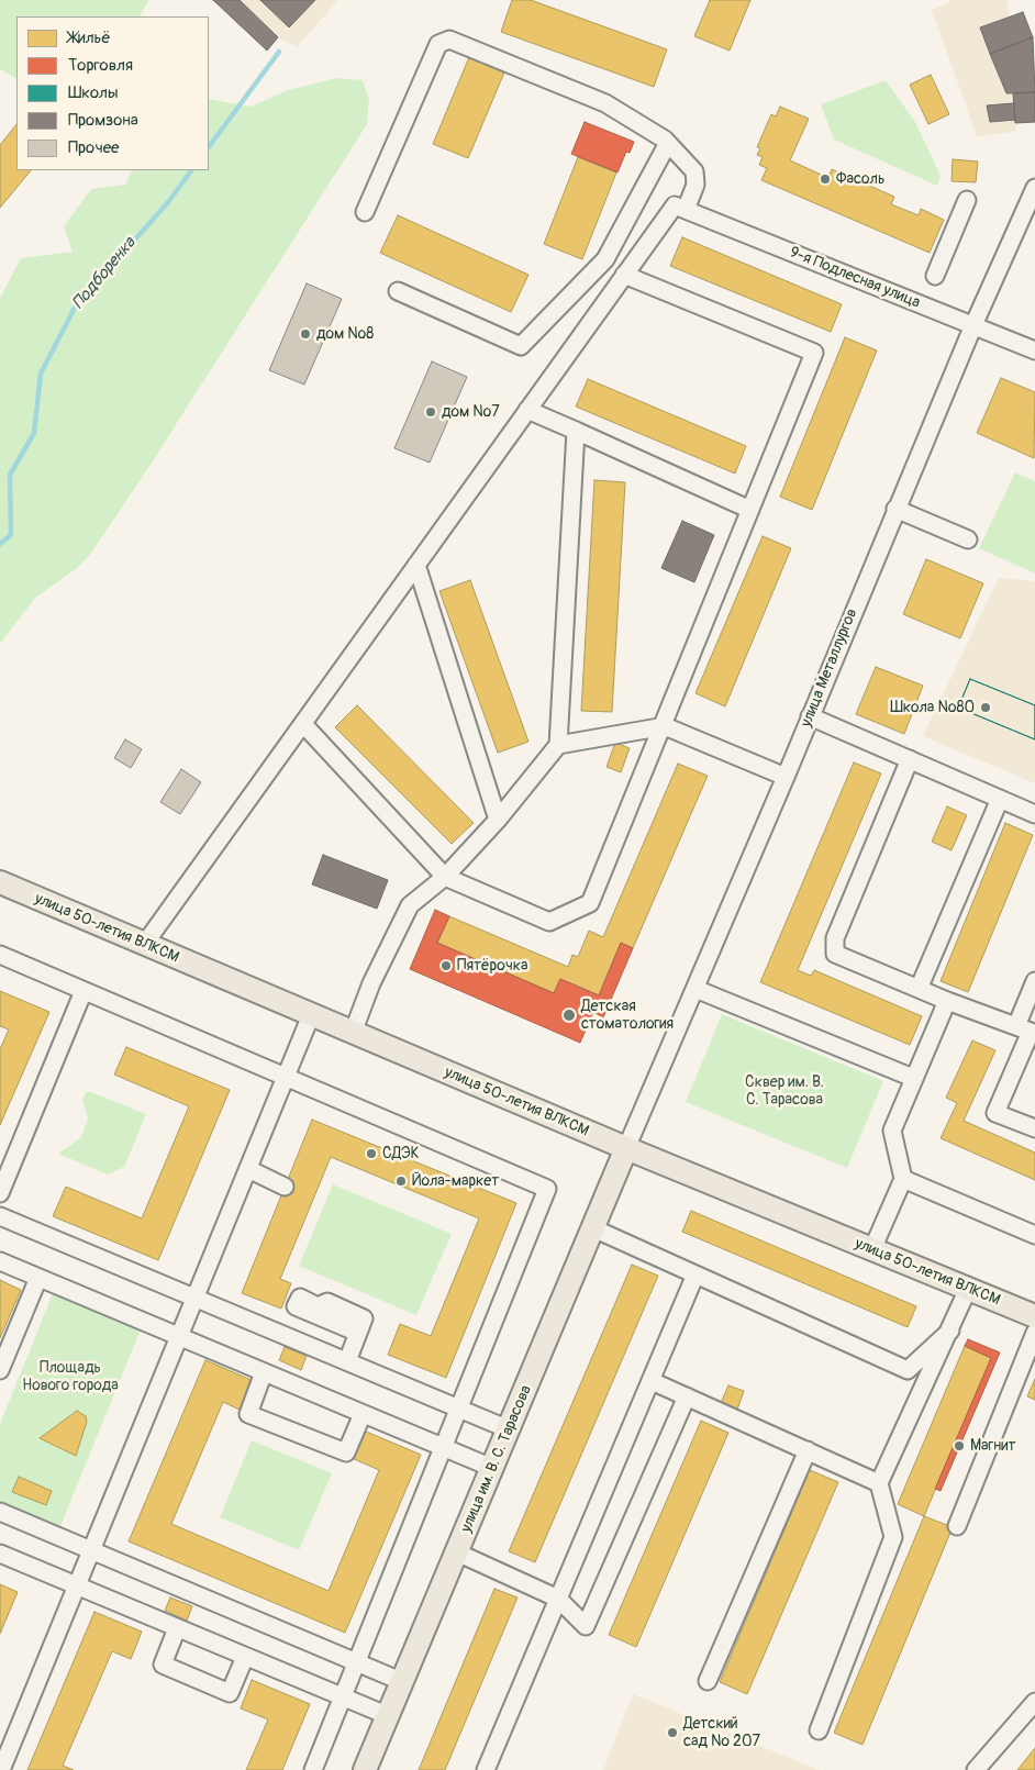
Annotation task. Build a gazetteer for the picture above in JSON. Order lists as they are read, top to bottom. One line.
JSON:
{"streets":{"main road":["улица 50-летия ВЛКСМ","улица им. В. С. Тарасова"],"street":["9-я Подлесная улица","улица Металлургов"]},"crossings":[["9-я Подлесная улица","улица Металлургов"],["улица Металлургов","улица 50-летия ВЛКСМ"],["улица Металлургов","улица им. В. С. Тарасова"],["улица 50-летия ВЛКСМ","улица им. В. С. Тарасова"]],"water":["Подборенка"],"parks":["Сквер им. В. С. Тарасова","Площадь Нового города"],"places":["Фасоль","дом №8","дом №7","Школа №80","Пятёрочка","Детская стоматология","СДЭК","Йола-маркет","Магнит","Детский сад № 207"],"legend":["Жильё","Торговля","Школы","Промзона","Прочее"]}
